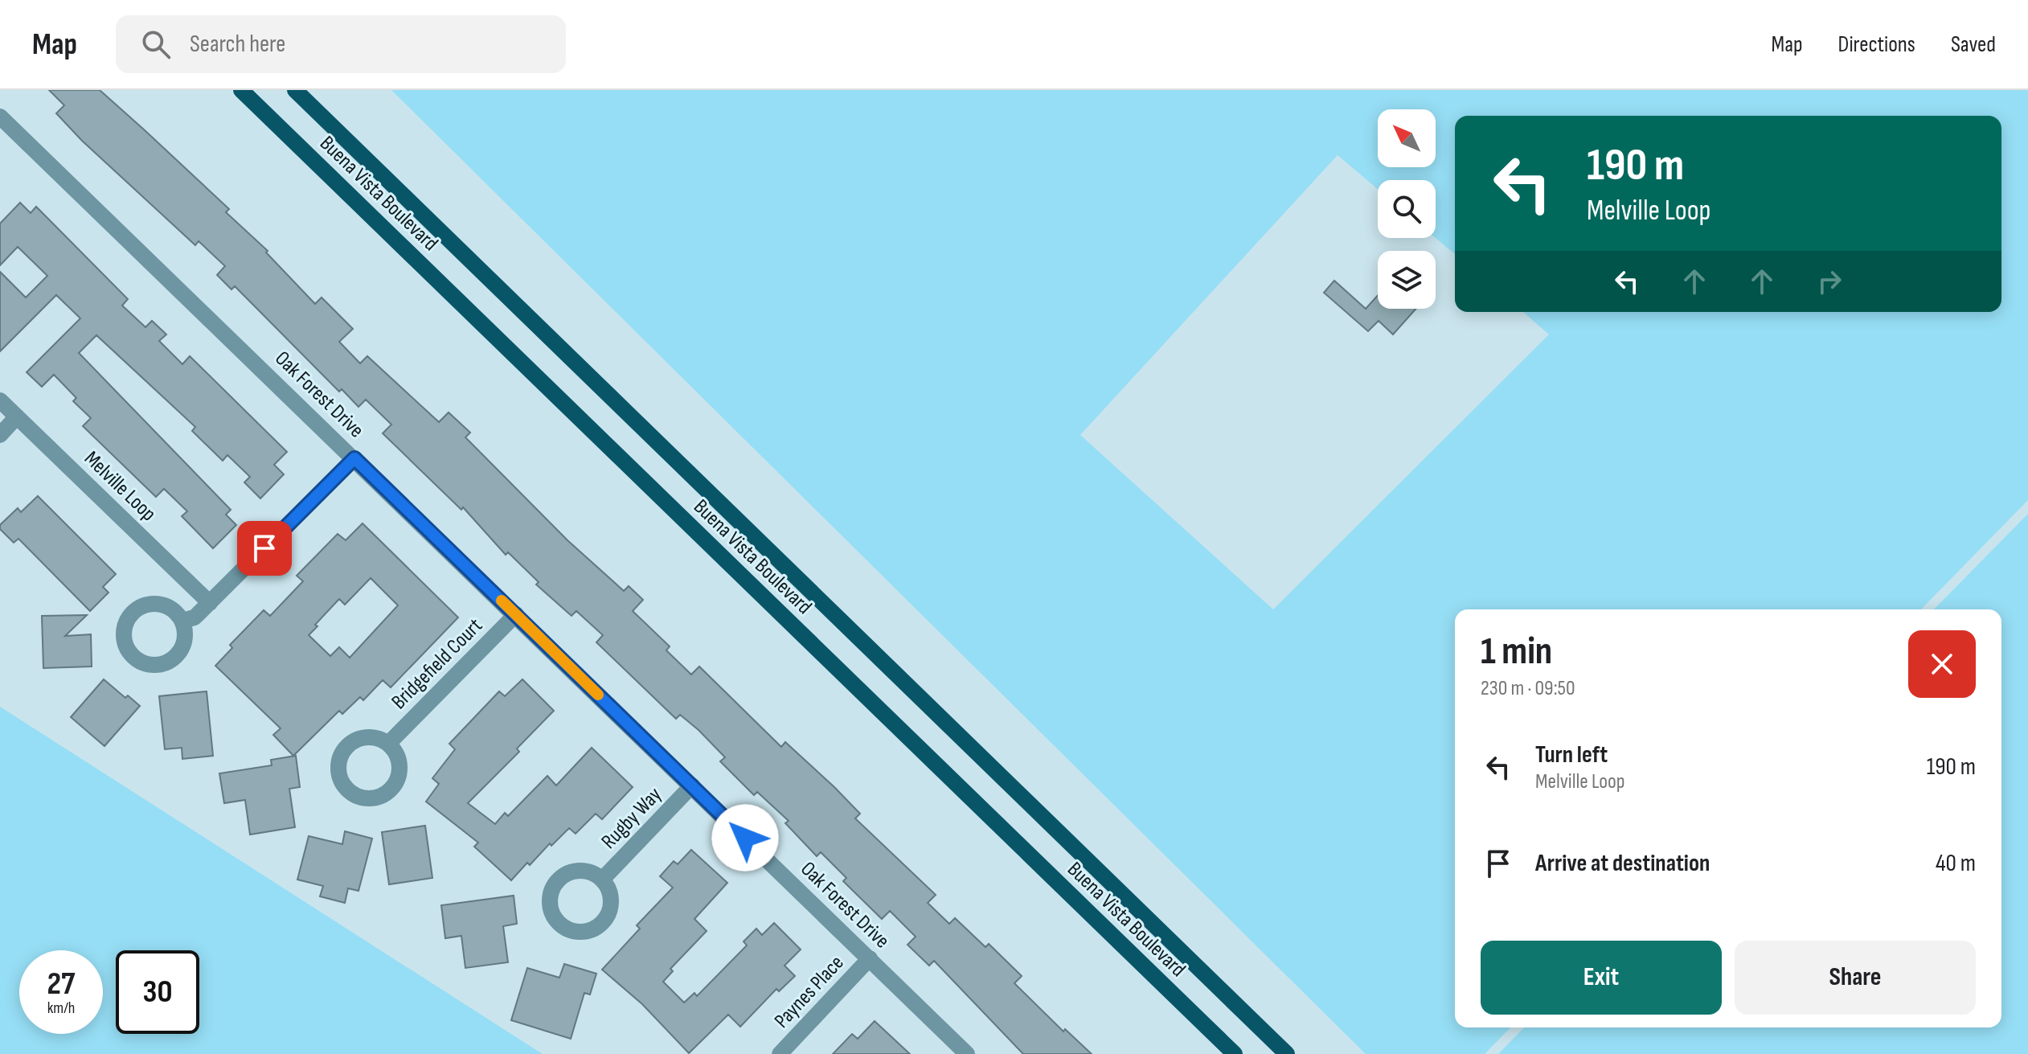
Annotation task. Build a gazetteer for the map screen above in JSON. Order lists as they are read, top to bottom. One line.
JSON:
{"streets":{"main road":["Buena Vista Boulevard"],"street":["Oak Forest Drive","Melville Loop","Bridgefield Court","Rugby Way","Paynes Place"]},"crossings":[["Oak Forest Drive","Bridgefield Court"],["Oak Forest Drive","Rugby Way"],["Oak Forest Drive","Paynes Place"]],"north":"top left","page":{"header":"Map","search":"Search here","nav":["Map","Directions","Saved"],"turn":["190 m","Melville Loop"],"heading":["1 min","230 m · 09:50"],"list":[{"name":"Turn left","note":"Melville Loop","value":"190 m"},{"name":"Arrive at destination","value":"40 m"}],"buttons":["Exit","Share"],"speed":"27 km/h","limit":"30"}}
